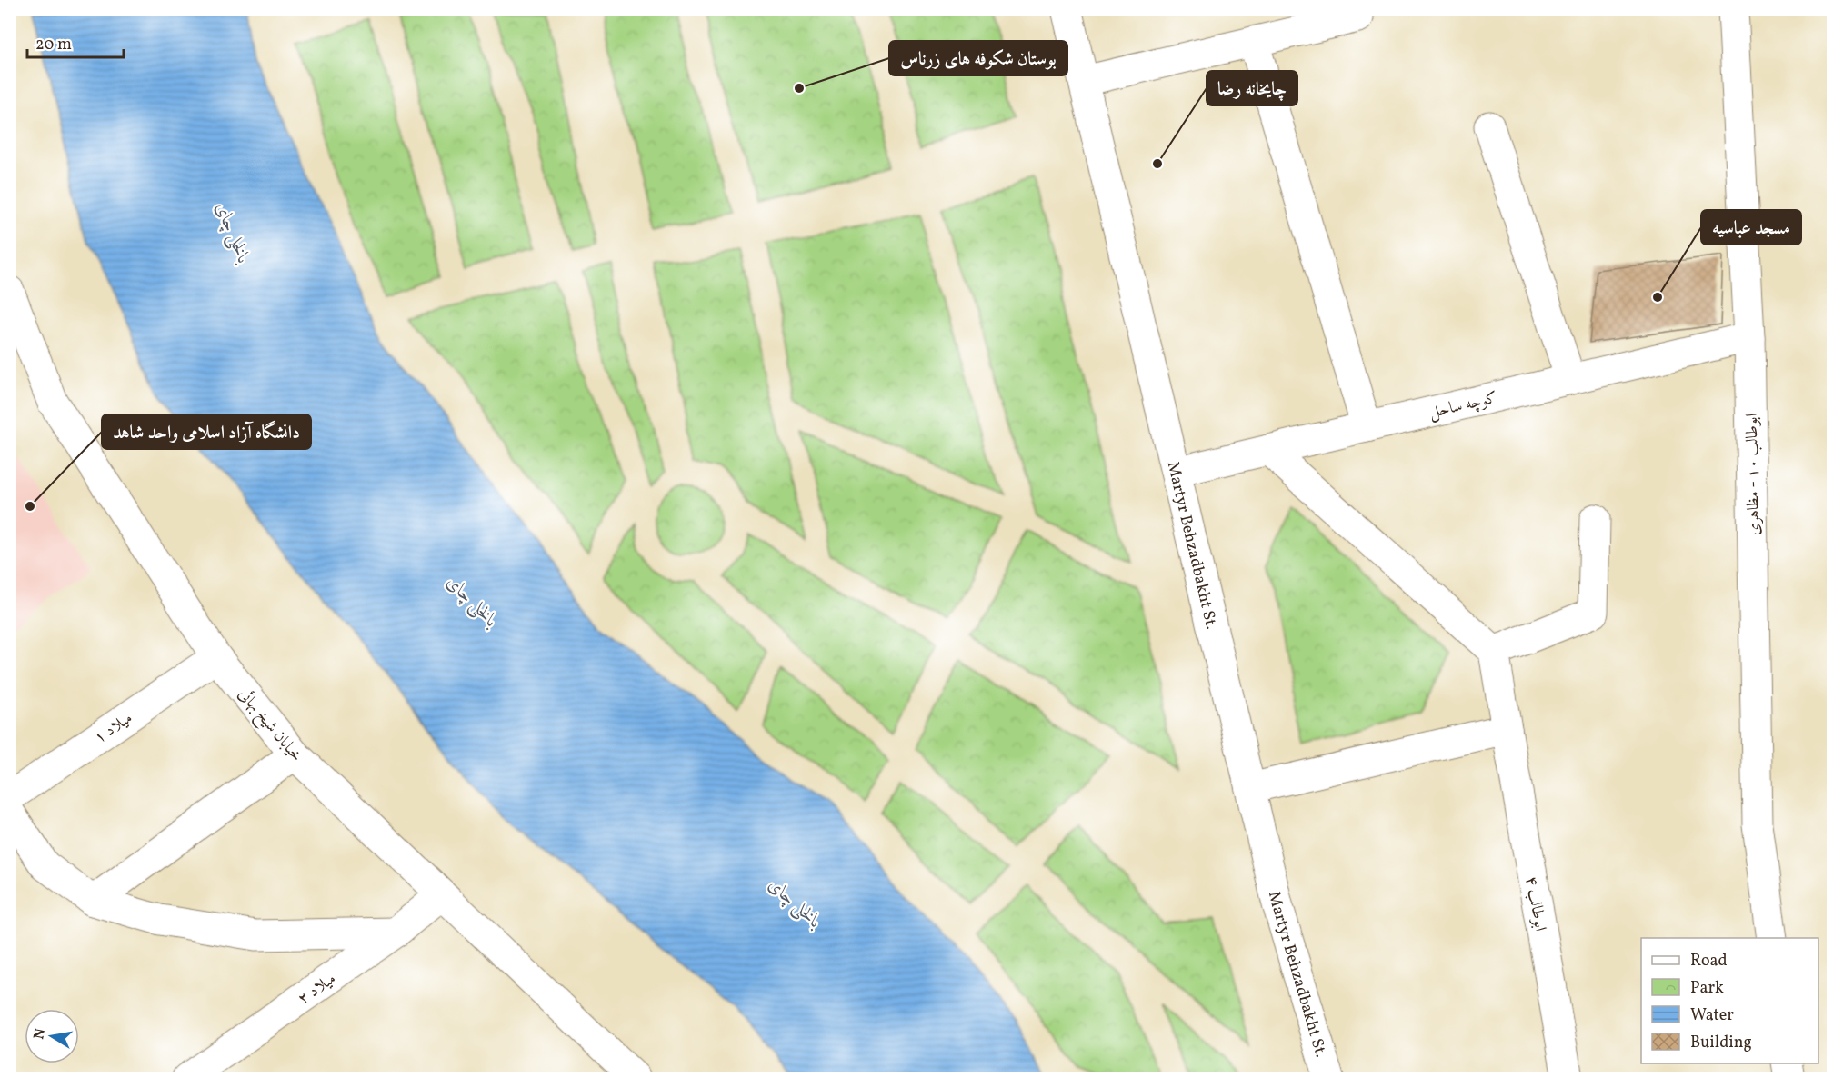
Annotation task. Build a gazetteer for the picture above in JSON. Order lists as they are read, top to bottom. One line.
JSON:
{"streets":{"street":["کوچه ساحل","ابوطالب ۱۰ - مظاهری","Martyr Behzadbakht St.","خیابان شیخ بهائی","میلاد ۱","ابوطالب ۴","میلاد ۲"]},"crossings":[["کوچه ساحل","ابوطالب ۱۰ - مظاهری"],["کوچه ساحل","Martyr Behzadbakht St."],["خیابان شیخ بهائی","میلاد ۱"],["خیابان شیخ بهائی","میلاد ۲"]],"water":["بالخلی چای"],"places":["بوستان شکوفه های زرناس","چایخانه رضا","مسجد عباسیه","دانشگاه آزاد اسلامی واحد شاهد"],"legend":["Road","Park","Water","Building"],"scale_bar":"20 m","north":"left"}
